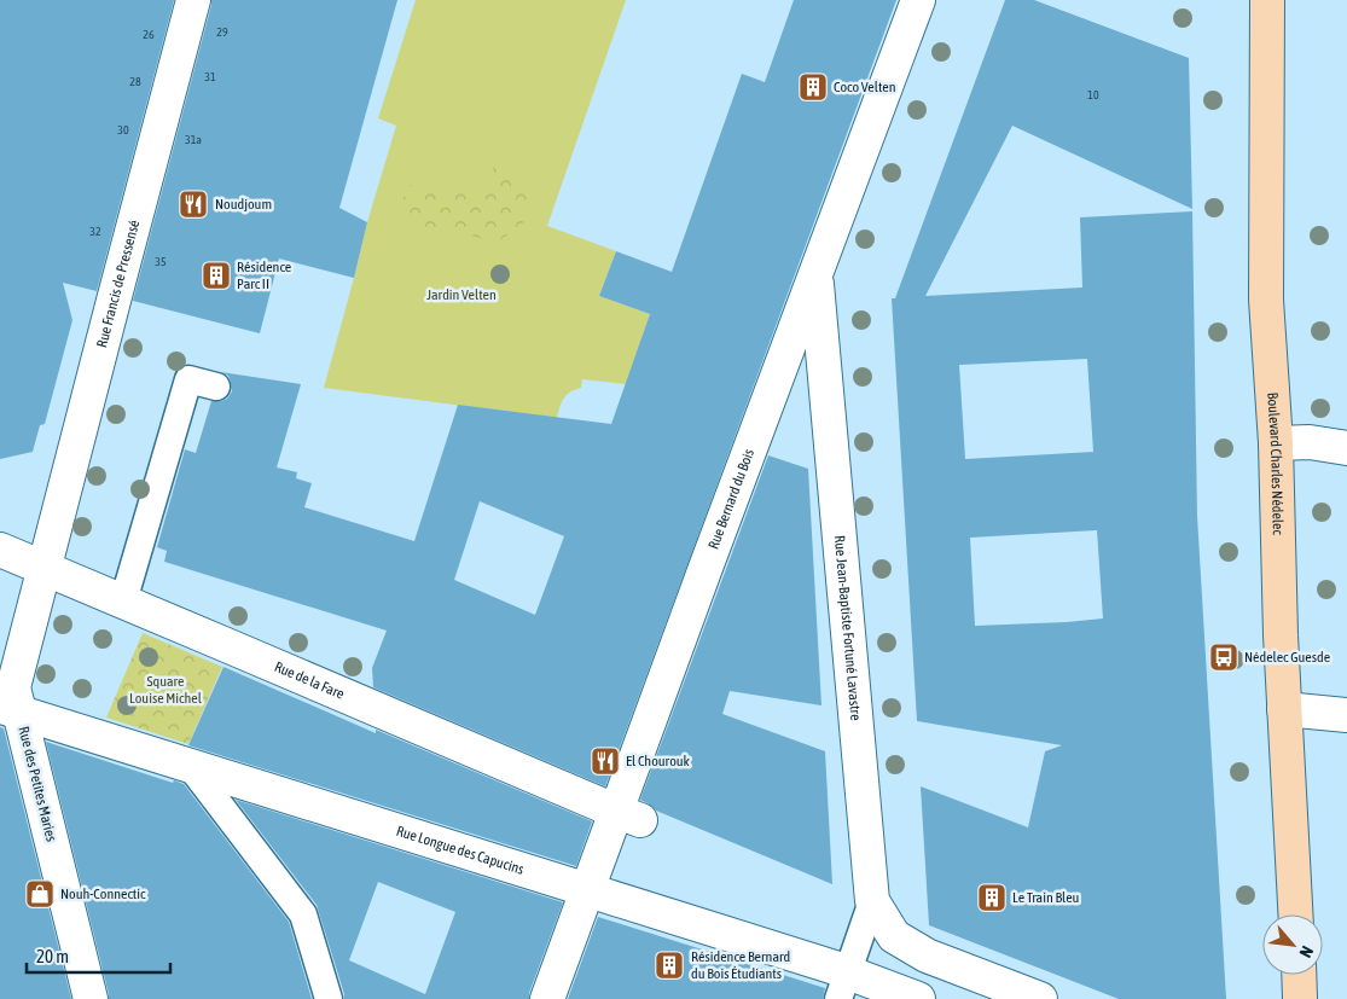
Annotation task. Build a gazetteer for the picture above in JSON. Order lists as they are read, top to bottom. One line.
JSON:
{"streets":{"main road":["Boulevard Charles Nédelec"],"street":["Rue Francis de Pressensé","Rue Bernard du Bois","Rue Jean-Baptiste Fortuné Lavastre","Rue de la Fare","Rue des Petites Maries","Rue Longue des Capucins"]},"crossings":[["Rue Francis de Pressensé","Rue de la Fare"],["Rue Francis de Pressensé","Rue des Petites Maries"],["Rue Bernard du Bois","Rue Jean-Baptiste Fortuné Lavastre"],["Rue Bernard du Bois","Rue de la Fare"],["Rue Bernard du Bois","Rue Longue des Capucins"],["Rue de la Fare","Rue des Petites Maries"],["Rue des Petites Maries","Rue Longue des Capucins"]],"parks":["Jardin Velten","Square Louise Michel"],"places":{"building":["Coco Velten","Résidence Parc II","Le Train Bleu","Résidence Bernard du Bois Étudiants"],"restaurant":["Noudjoum","El Chourouk"],"bus stop":["Nédelec Guesde"],"shop":["Nouh-Connectic"]},"house_numbers":["29","26","31","28","10","30","31a","32","35"],"scale_bar":"20 m","north":"bottom right"}
